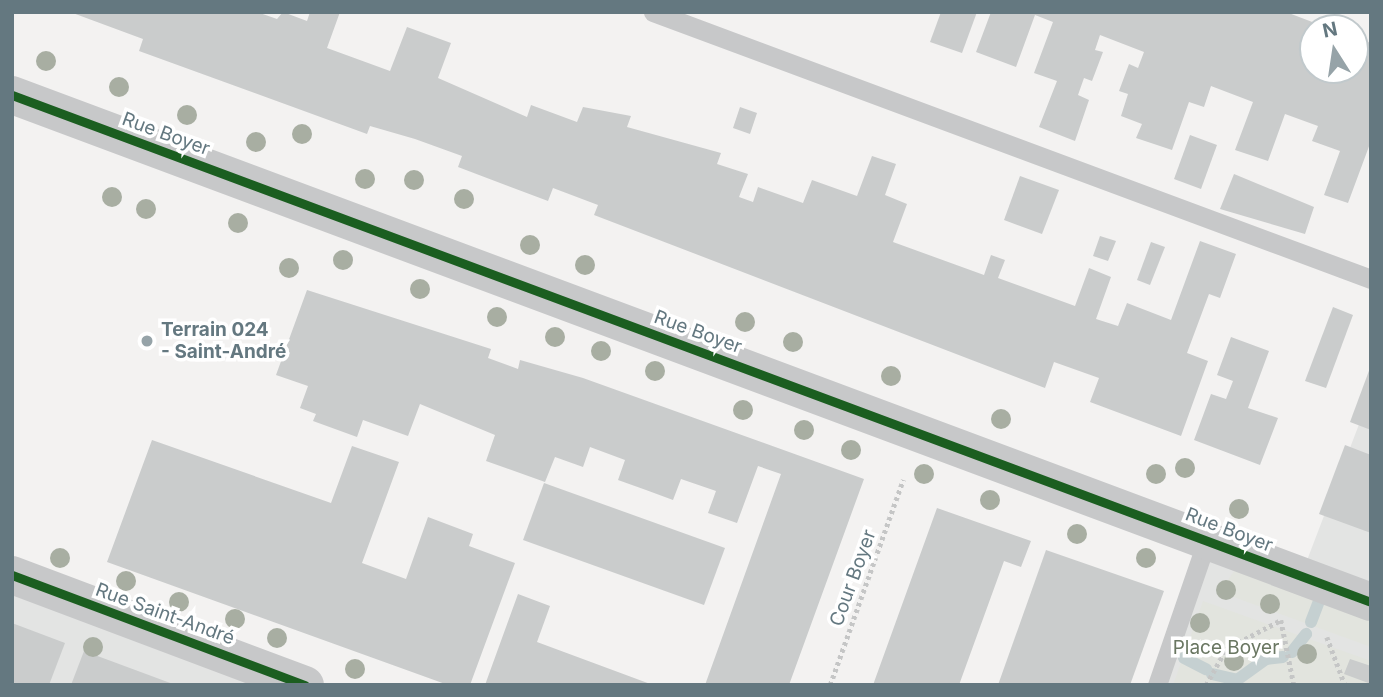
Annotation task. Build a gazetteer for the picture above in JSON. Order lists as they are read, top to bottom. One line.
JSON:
{"streets":{"street":["Rue Boyer","Rue Saint-André"],"path":["Cour Boyer"]},"parks":["Place Boyer"],"places":["Terrain 024 - Saint-André"],"north":"top"}
